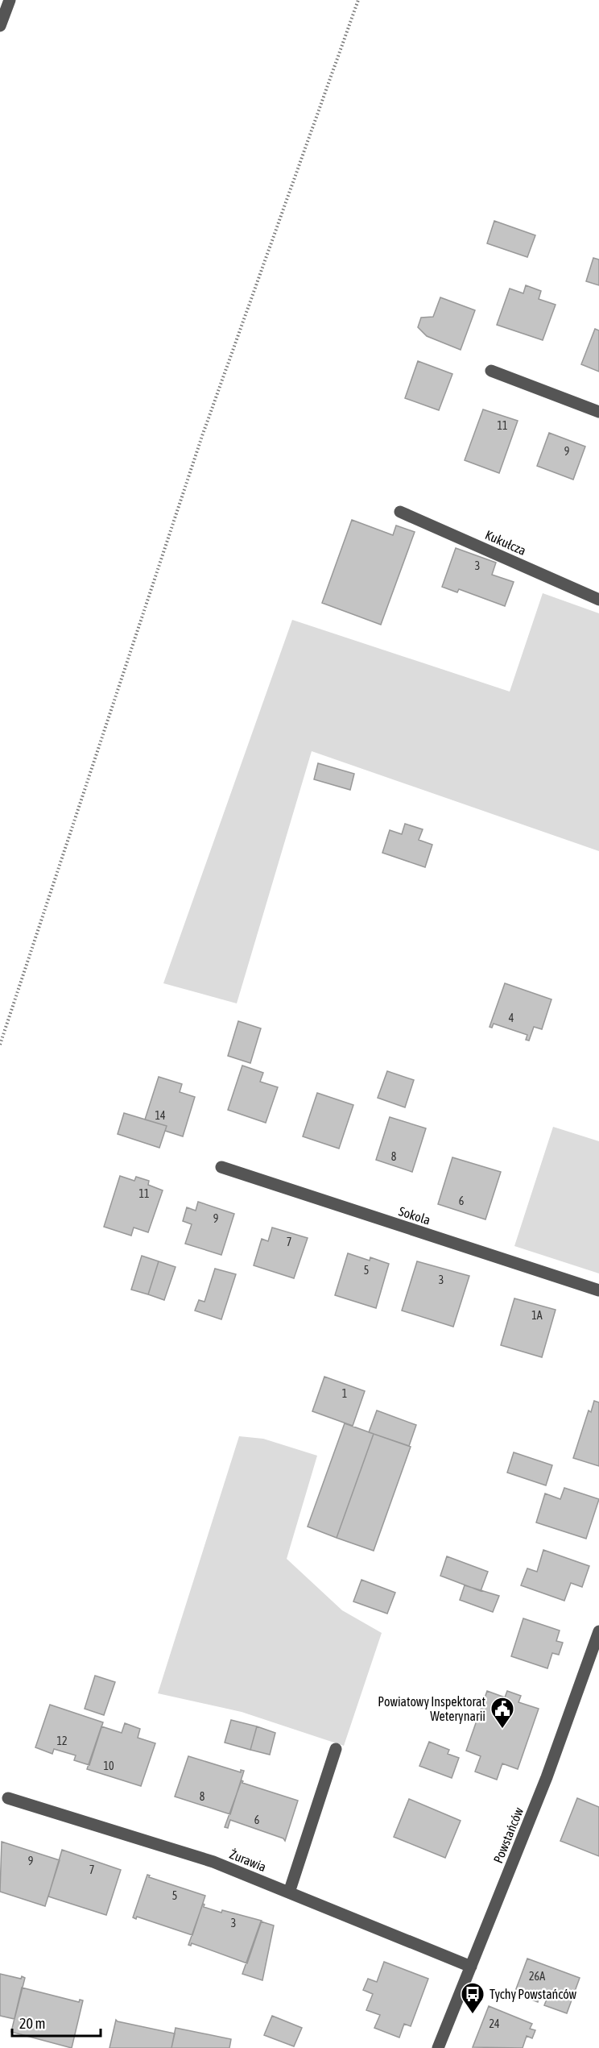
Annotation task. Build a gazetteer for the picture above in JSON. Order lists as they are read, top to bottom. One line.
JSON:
{"streets":{"street":["Kukułcza","Sokola","Powstańców","Żurawia"]},"crossings":[["Powstańców","Żurawia"]],"places":{"public building":["Powiatowy Inspektorat Weterynarii"],"bus stop":["Tychy Powstańców"]},"house_numbers":["11","9","3","4","14","8","11","6","9","7","5","3","1A","1","12","10","8","6","9","7","5","3","26A","24"],"scale_bar":"20 m"}
